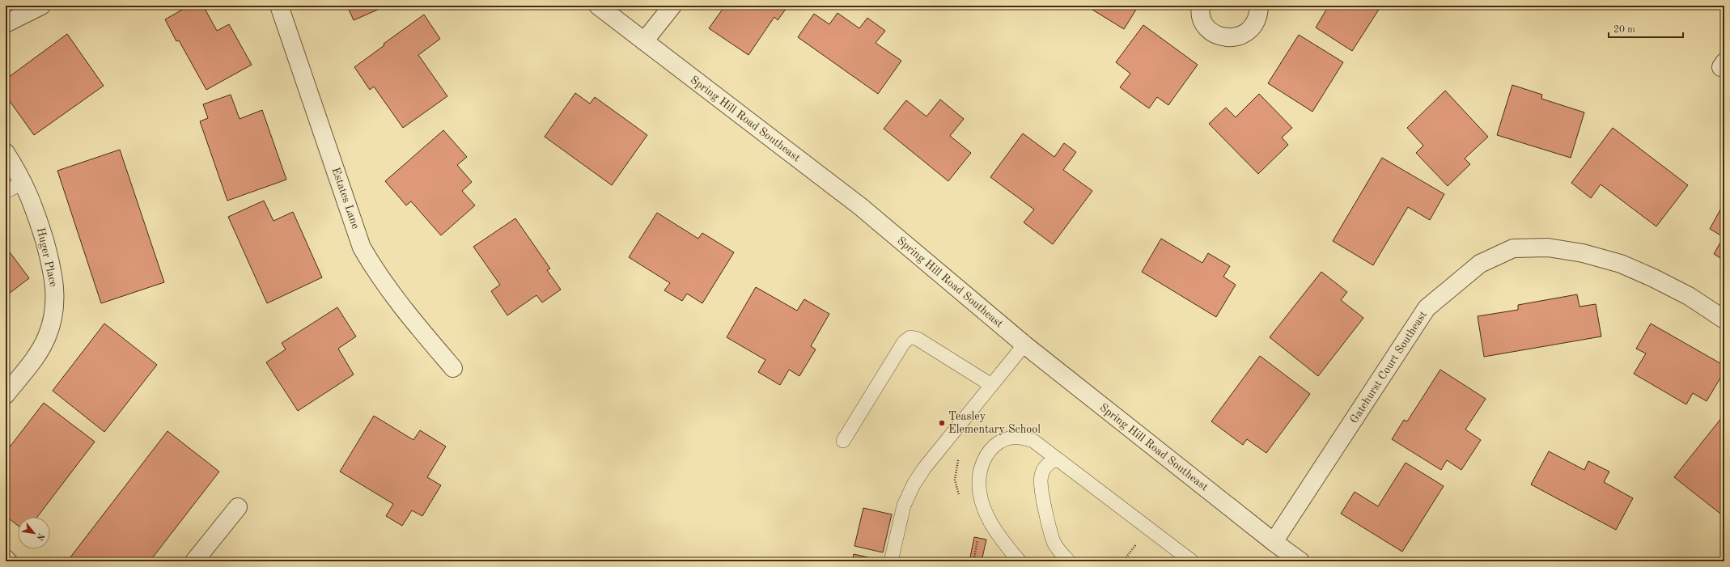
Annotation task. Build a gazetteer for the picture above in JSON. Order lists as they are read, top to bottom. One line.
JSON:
{"streets":{"street":["Spring Hill Road Southeast","Estates Lane","Huger Place","Gatehurst Court Southeast"]},"crossings":[["Spring Hill Road Southeast","Gatehurst Court Southeast"]],"places":["Teasley Elementary School"],"scale_bar":"20 m","north":"bottom right"}
